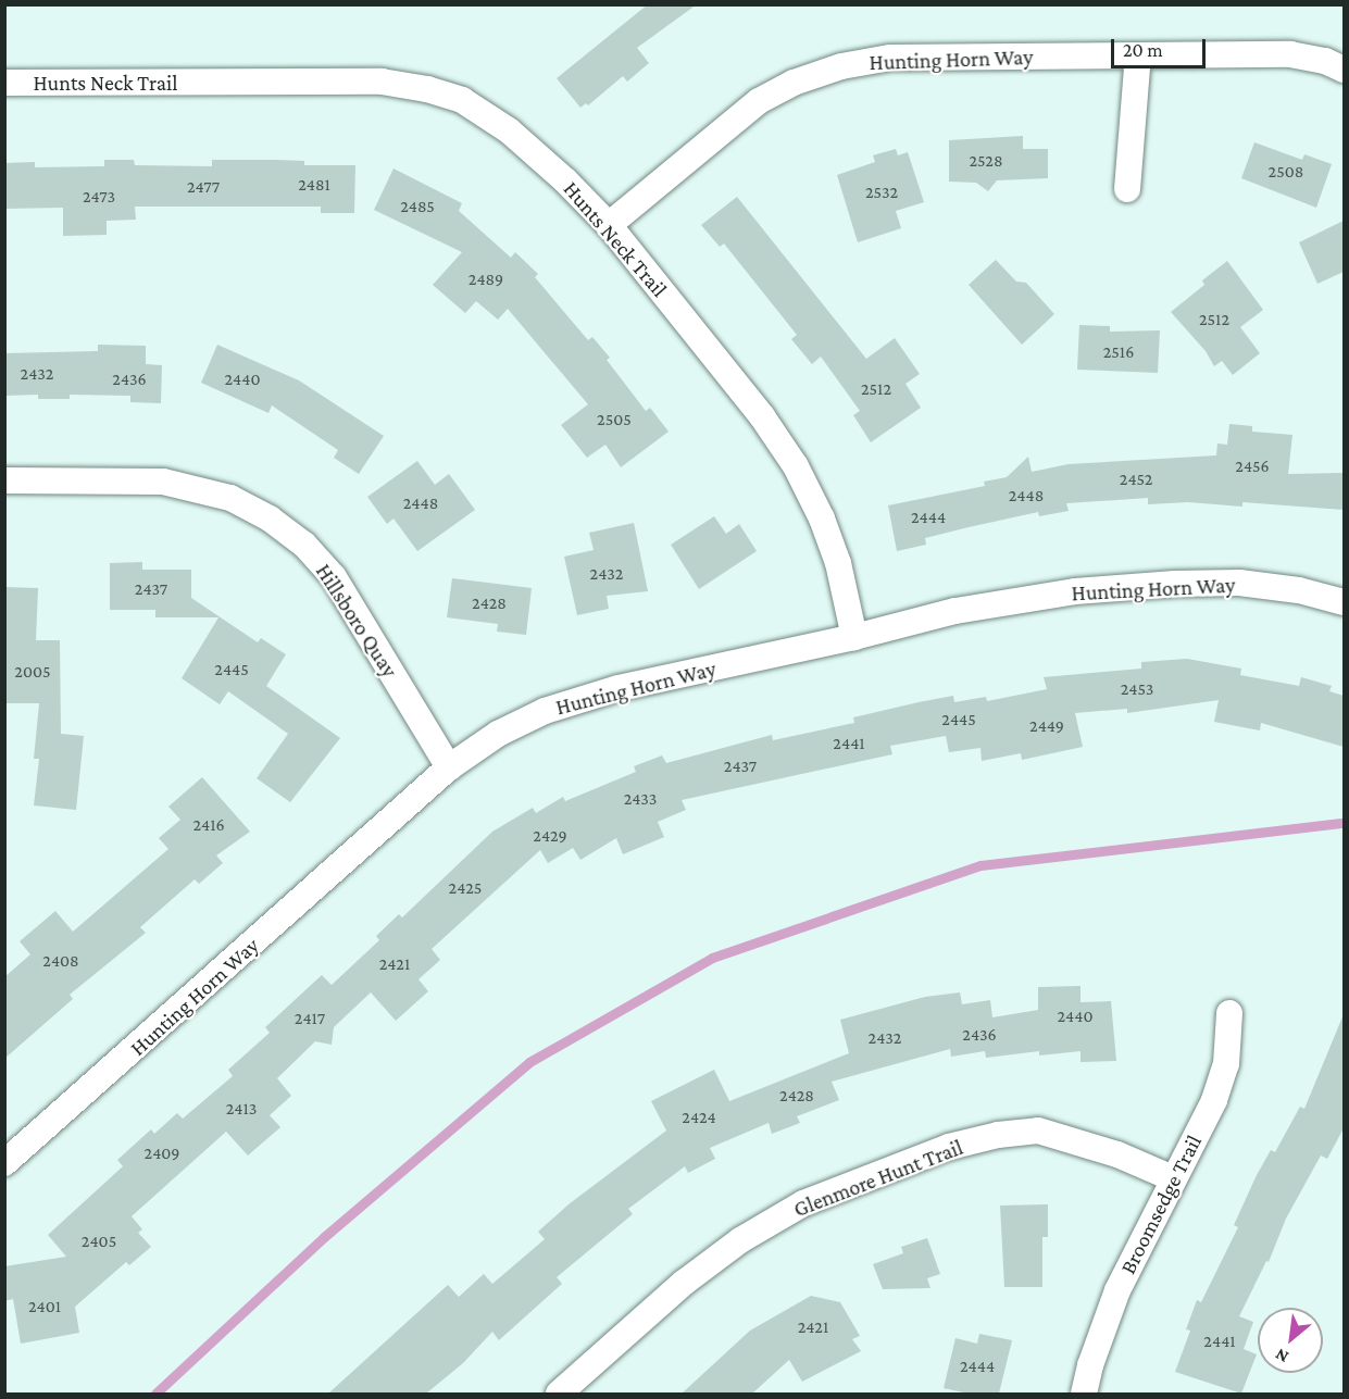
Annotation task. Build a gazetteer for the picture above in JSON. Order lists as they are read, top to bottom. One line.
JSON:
{"streets":{"street":["Hunting Horn Way","Hunts Neck Trail","Hillsboro Quay","Glenmore Hunt Trail","Broomsedge Trail"]},"crossings":[["Hunting Horn Way","Hunts Neck Trail"],["Hunting Horn Way","Hillsboro Quay"],["Glenmore Hunt Trail","Broomsedge Trail"]],"house_numbers":["2528","2508","2481","2477","2532","2473","2485","2489","2512","2516","2432","2436","2440","2512","2505","2456","2452","2448","2448","2444","2432","2437","2428","2445","2005","2453","2445","2449","2441","2437","2433","2416","2429","2425","2408","2421","2440","2417","2436","2432","2428","2413","2424","2409","2405","2401","2421","2441","2444"],"scale_bar":"20 m","north":"bottom left"}
